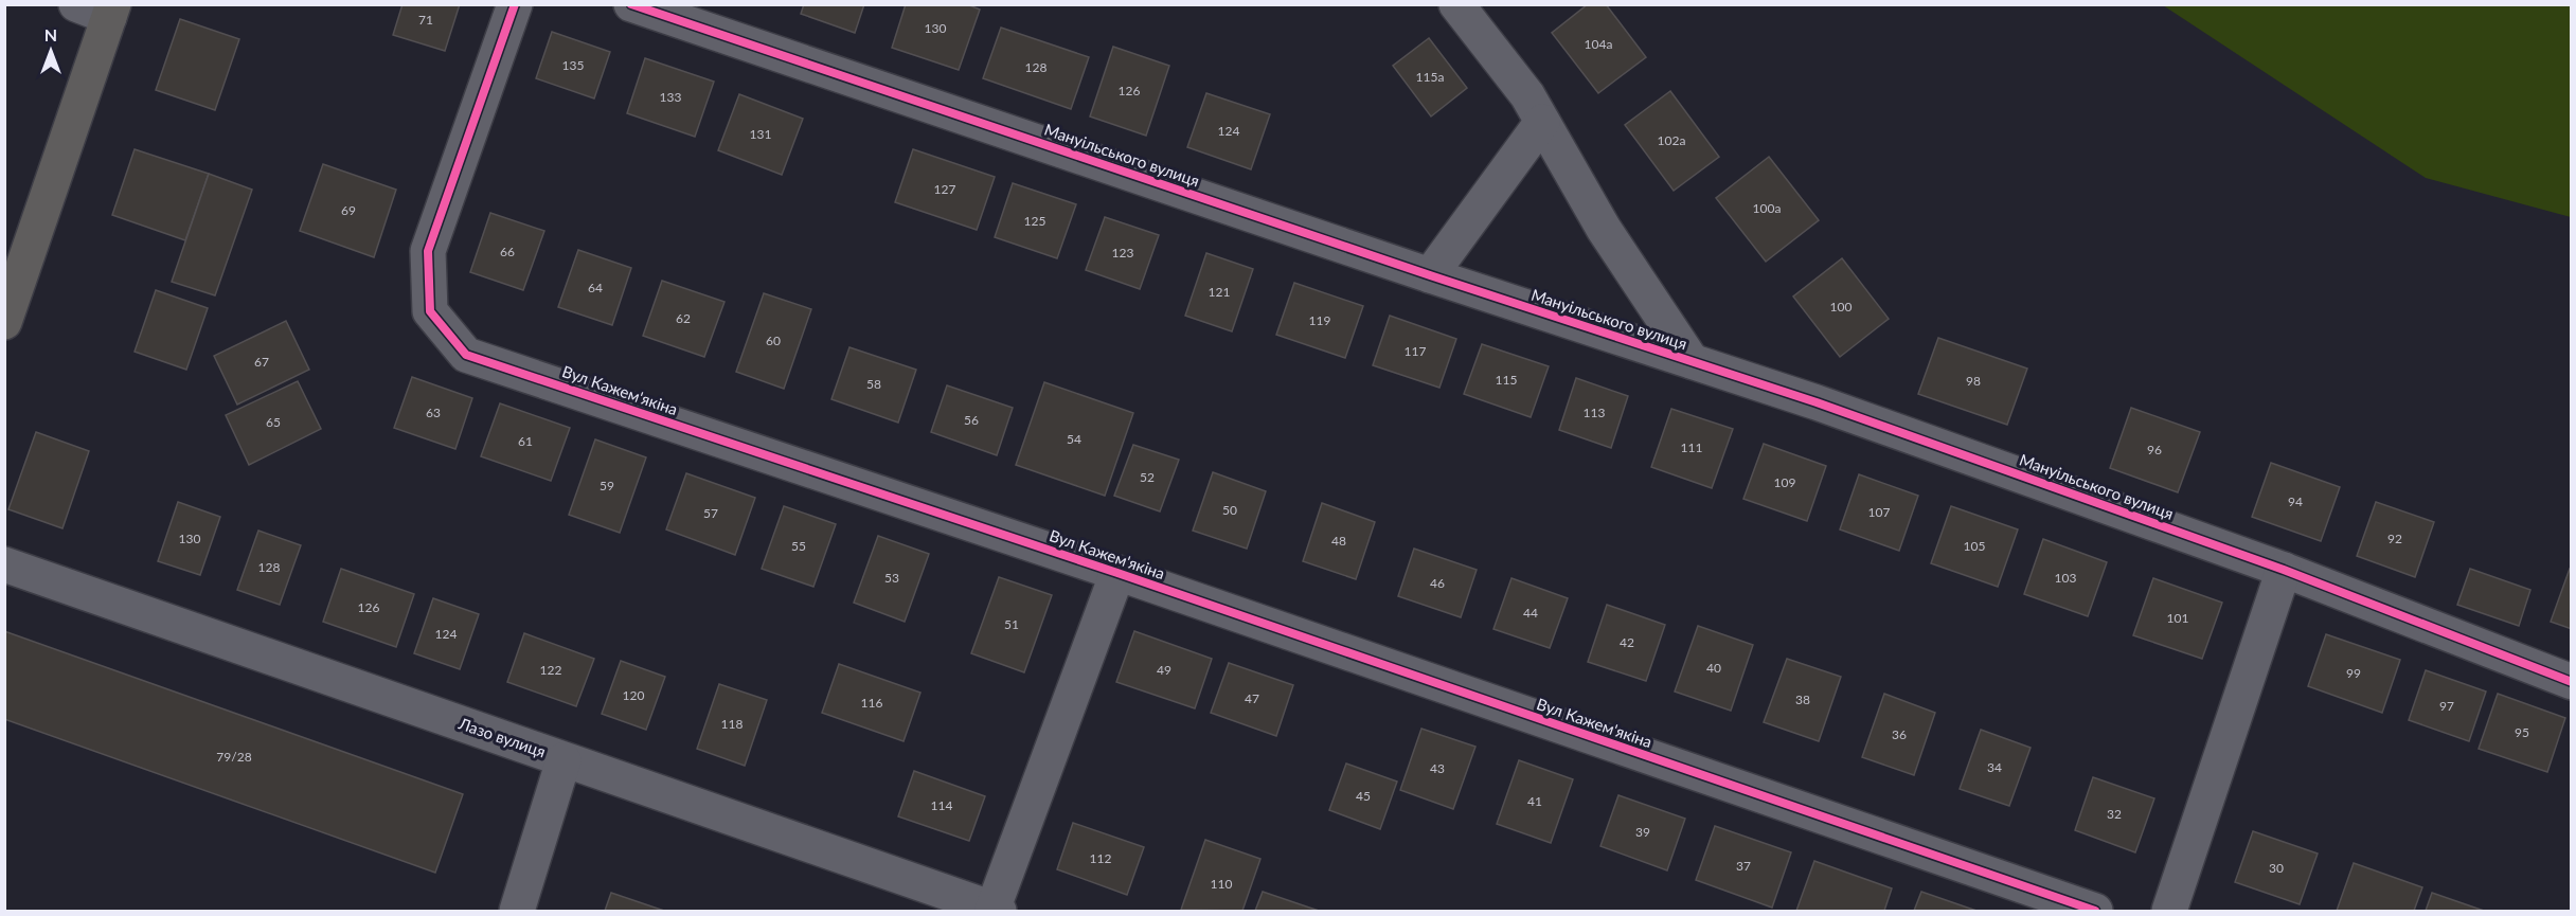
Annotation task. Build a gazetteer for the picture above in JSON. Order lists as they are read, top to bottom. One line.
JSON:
{"streets":{"street":["Мануільського вулиця","Вул Кажем'якіна","Лазо вулиця"]},"house_numbers":["71","130","104а","135","128","115а","126","133","124","131","102а","127","100а","69","125","66","123","64","121","100","62","119","60","117","67","115","98","58","63","113","56","65","54","61","111","96","52","109","59","94","50","107","57","130","92","48","55","105","128","53","103","46","126","44","101","51","124","42","40","122","49","99","120","47","38","116","97","118","95","36","79/28","34","43","45","41","114","32","39","112","37","30","110"],"north":"top"}
